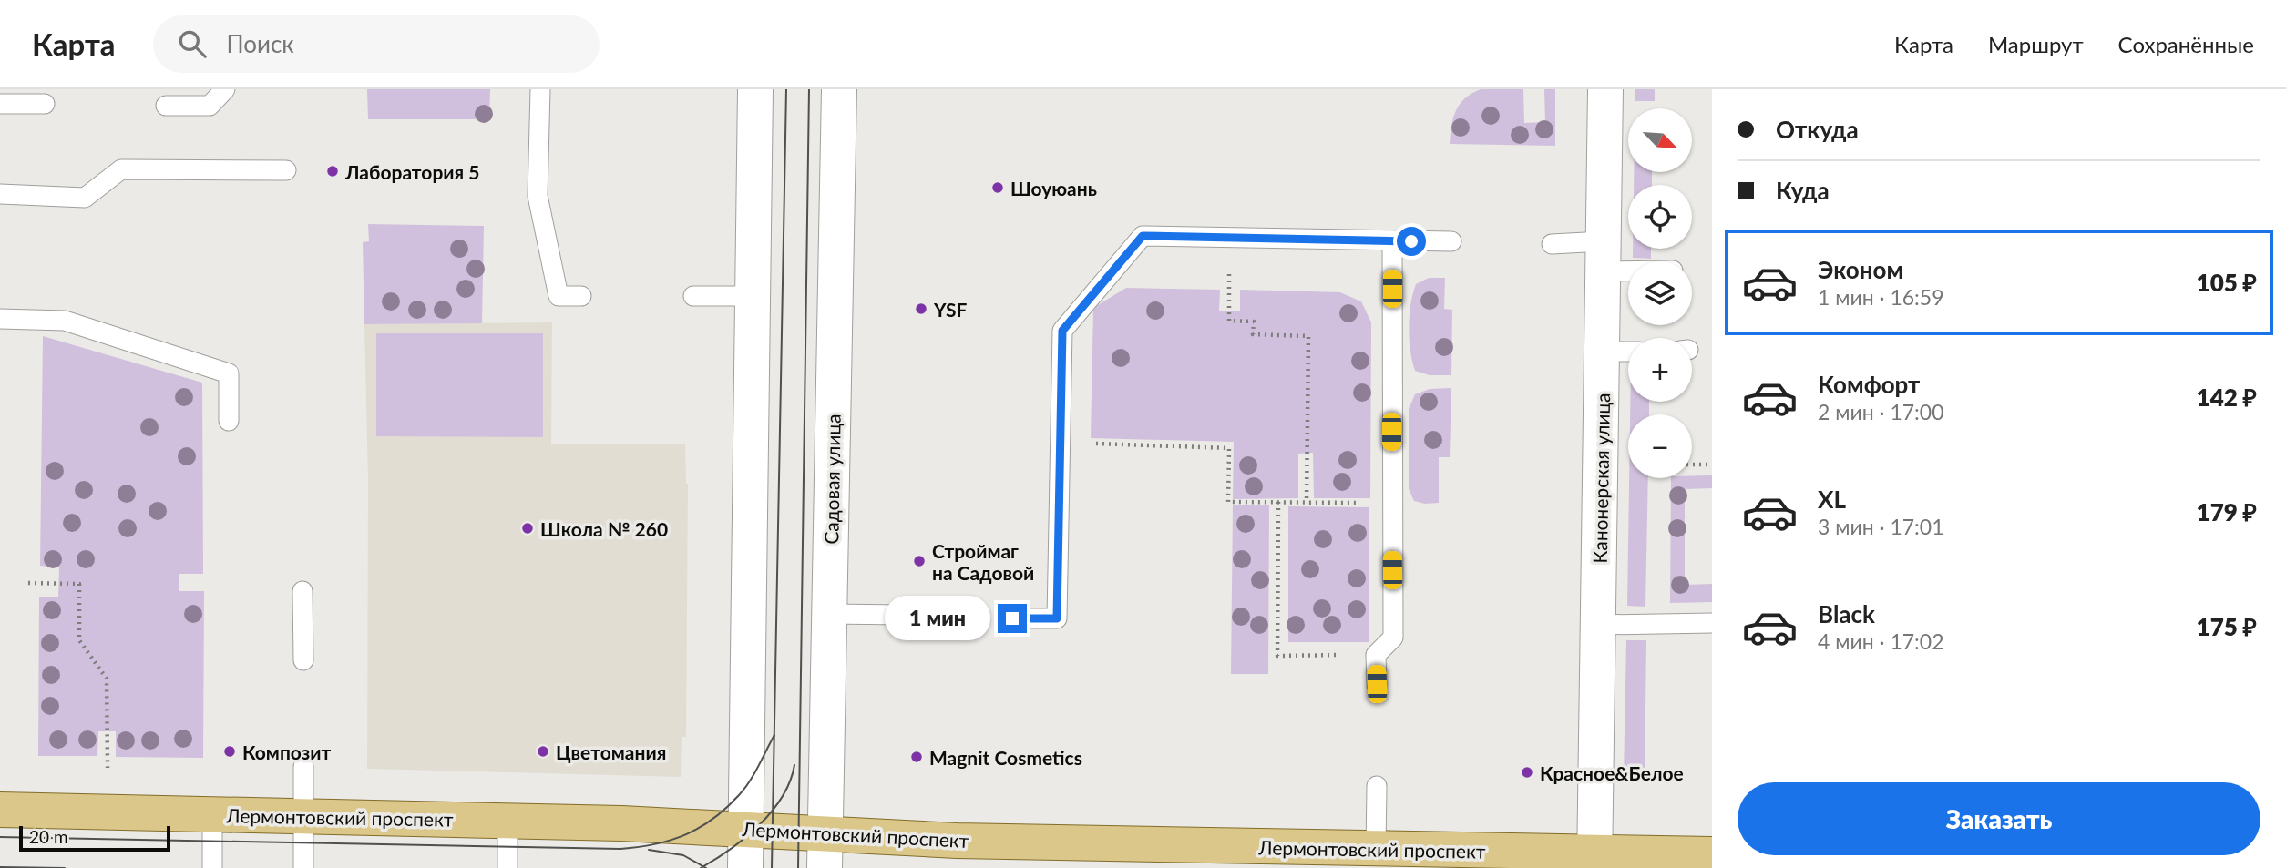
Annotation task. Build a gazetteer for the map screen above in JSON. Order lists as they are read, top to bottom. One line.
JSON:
{"streets":{"main road":["Лермонтовский проспект"],"street":["Канонерская улица","Садовая улица"]},"crossings":[["Канонерская улица","Лермонтовский проспект"],["Садовая улица","Лермонтовский проспект"]],"places":["Лаборатория 5","Шоуюань","YSF","Школа № 260","Строймаг на Садовой","Композит","Цветомания","Magnit Cosmetics","Красное&Белое"],"scale_bar":"20 m","north":"bottom right","page":{"header":"Карта","search":"Поиск","nav":["Карта","Маршрут","Сохранённые"],"banner":["Откуда","Куда"],"map_buttons":["+","−"],"list":[{"name":"Эконом","note":"1 мин · 16:59","value":"105 ₽"},{"name":"Комфорт","note":"2 мин · 17:00","value":"142 ₽"},{"name":"XL","note":"3 мин · 17:01","value":"179 ₽"},{"name":"Black","note":"4 мин · 17:02","value":"175 ₽"}],"bubble":"1 мин","buttons":"Заказать","scale":"20 m"}}
